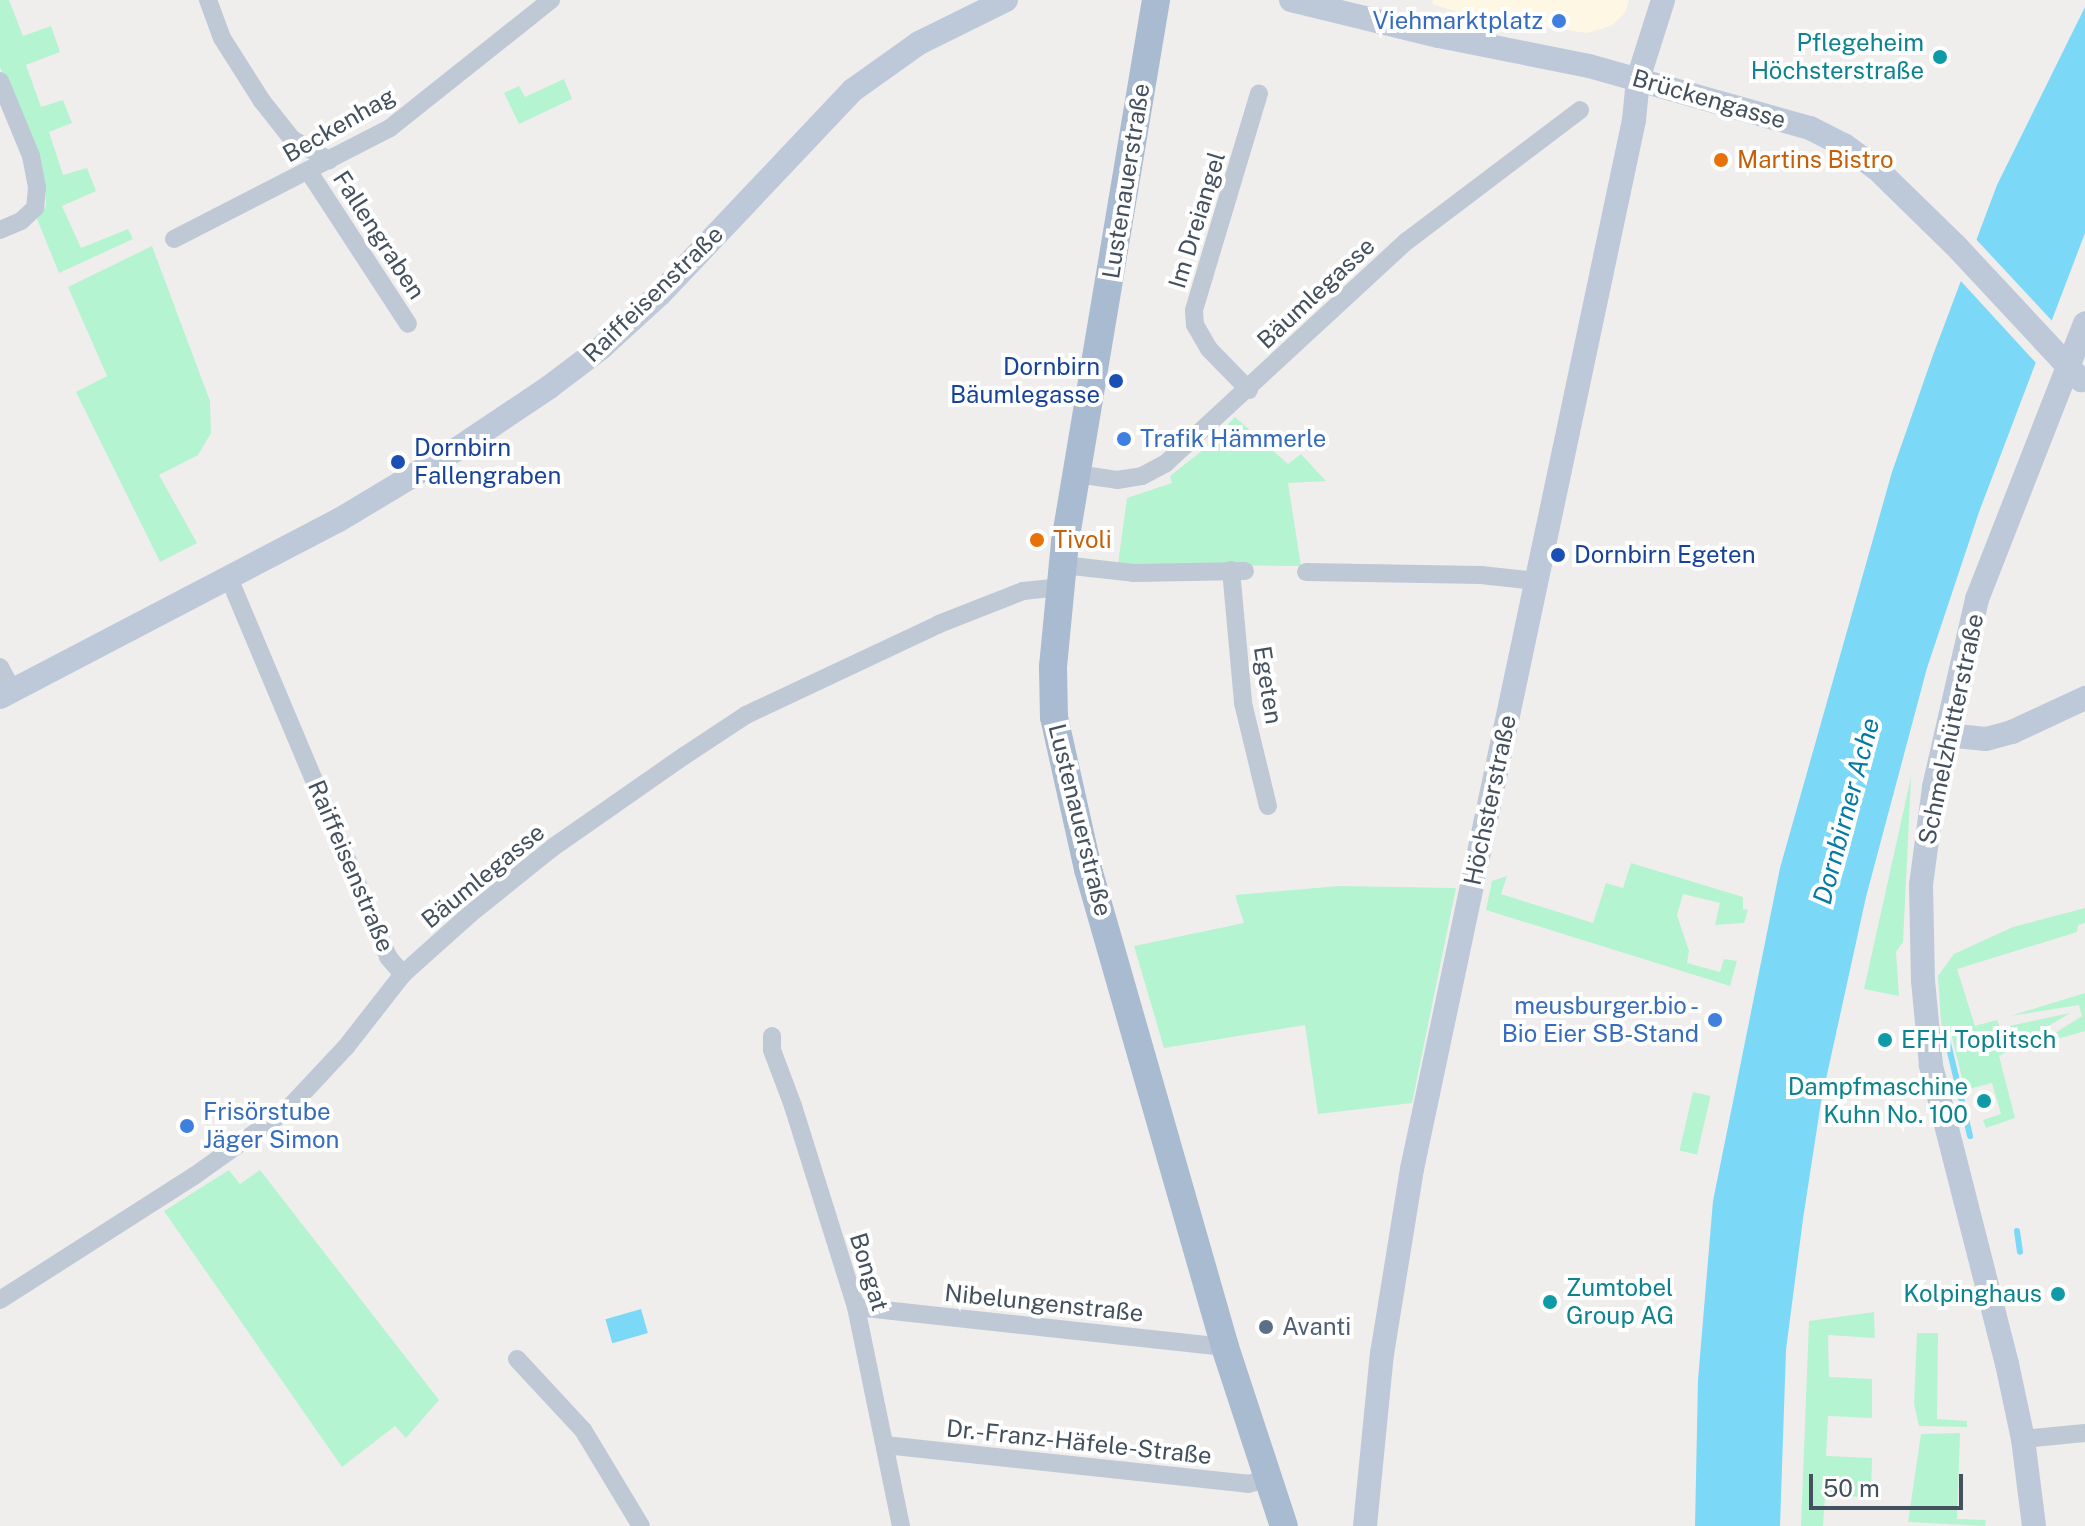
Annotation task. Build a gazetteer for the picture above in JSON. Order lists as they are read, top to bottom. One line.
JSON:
{"streets":{"main road":["Lustenauerstraße"],"street":["Brückengasse","Beckenhag","Im Dreiangel","Fallengraben","Bäumlegasse","Raiffeisenstraße","Egeten","Schmelzhütterstraße","Höchsterstraße","Bongat","Nibelungenstraße","Dr.-Franz-Häfele-Straße"]},"crossings":[["Brückengasse","Höchsterstraße"],["Beckenhag","Fallengraben"],["Lustenauerstraße","Bäumlegasse"],["Lustenauerstraße","Egeten"],["Lustenauerstraße","Nibelungenstraße"],["Lustenauerstraße","Dr.-Franz-Häfele-Straße"],["Im Dreiangel","Bäumlegasse"],["Bäumlegasse","Raiffeisenstraße"],["Bäumlegasse","Egeten"],["Bongat","Nibelungenstraße"],["Bongat","Dr.-Franz-Häfele-Straße"]],"water":["Dornbirner Ache"],"places":["Viehmarktplatz","Pflegeheim Höchsterstraße","Martins Bistro","Dornbirn Bäumlegasse","Trafik Hämmerle","Dornbirn Fallengraben","Tivoli","Dornbirn Egeten","meusburger.bio - Bio Eier SB-Stand","EFH Toplitsch","Dampfmaschine Kuhn No. 100","Frisörstube Jäger Simon","Kolpinghaus","Zumtobel Group AG","Avanti"],"scale_bar":"50 m"}
